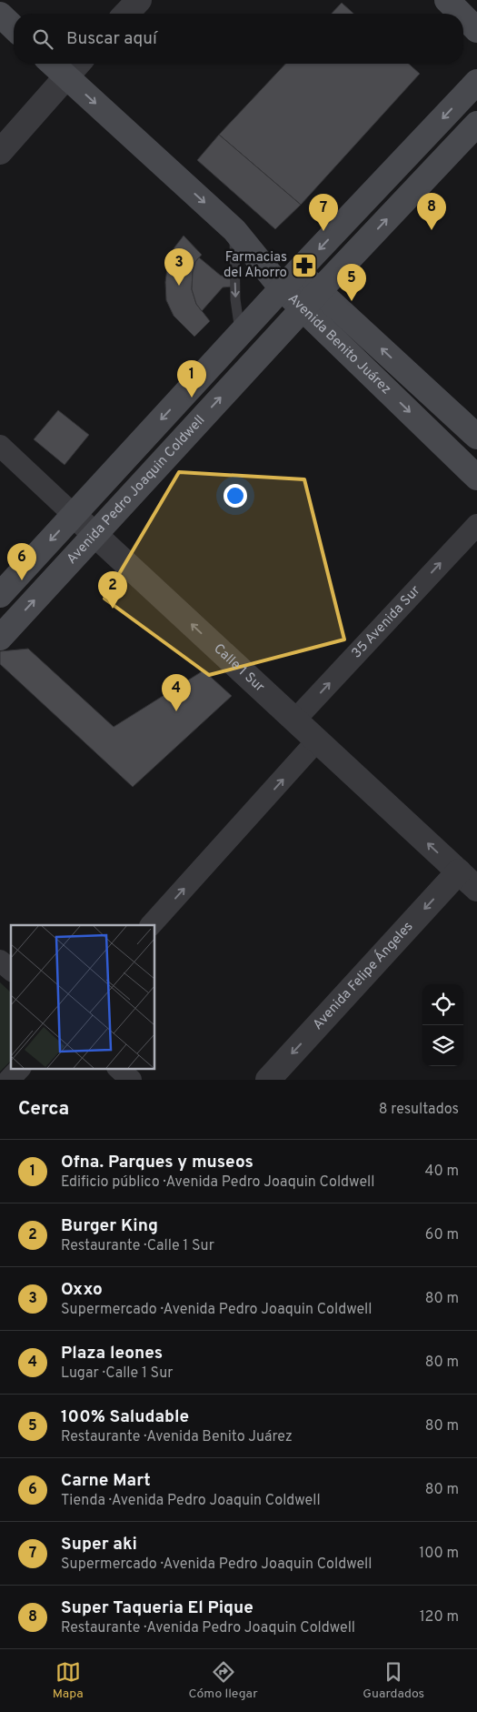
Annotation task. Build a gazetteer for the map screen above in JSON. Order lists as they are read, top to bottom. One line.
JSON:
{"streets":{"main road":["Avenida Benito Juárez","Avenida Pedro Joaquin Coldwell"],"street":["35 Avenida Sur","Calle 1 Sur","Avenida Felipe Ángeles"]},"crossings":[["Avenida Benito Juárez","Avenida Pedro Joaquin Coldwell"],["Avenida Pedro Joaquin Coldwell","Calle 1 Sur"],["35 Avenida Sur","Calle 1 Sur"],["Calle 1 Sur","Avenida Felipe Ángeles"]],"one_way":["35 Avenida Sur","Calle 1 Sur"],"places":{"pharmacy":["Farmacias del Ahorro"]},"page":{"search":"Buscar aquí","pins":["8","7","3","5","1","6","2","4"],"heading":["Cerca","8 resultados"],"list":[{"mark":"1","name":"Ofna. Parques y museos","note":"Edificio público · Avenida Pedro Joaquin Coldwell","value":"40 m"},{"mark":"2","name":"Burger King","note":"Restaurante · Calle 1 Sur","value":"60 m"},{"mark":"3","name":"Oxxo","note":"Supermercado · Avenida Pedro Joaquin Coldwell","value":"80 m"},{"mark":"4","name":"Plaza leones","note":"Lugar · Calle 1 Sur","value":"80 m"},{"mark":"5","name":"100% Saludable","note":"Restaurante · Avenida Benito Juárez","value":"80 m"},{"mark":"6","name":"Carne Mart","note":"Tienda · Avenida Pedro Joaquin Coldwell","value":"80 m"},{"mark":"7","name":"Super aki","note":"Supermercado · Avenida Pedro Joaquin Coldwell","value":"100 m"},{"mark":"8","name":"Super Taqueria El Pique","note":"Restaurante · Avenida Pedro Joaquin Coldwell","value":"120 m"}],"nav":["Mapa","Cómo llegar","Guardados"]}}
